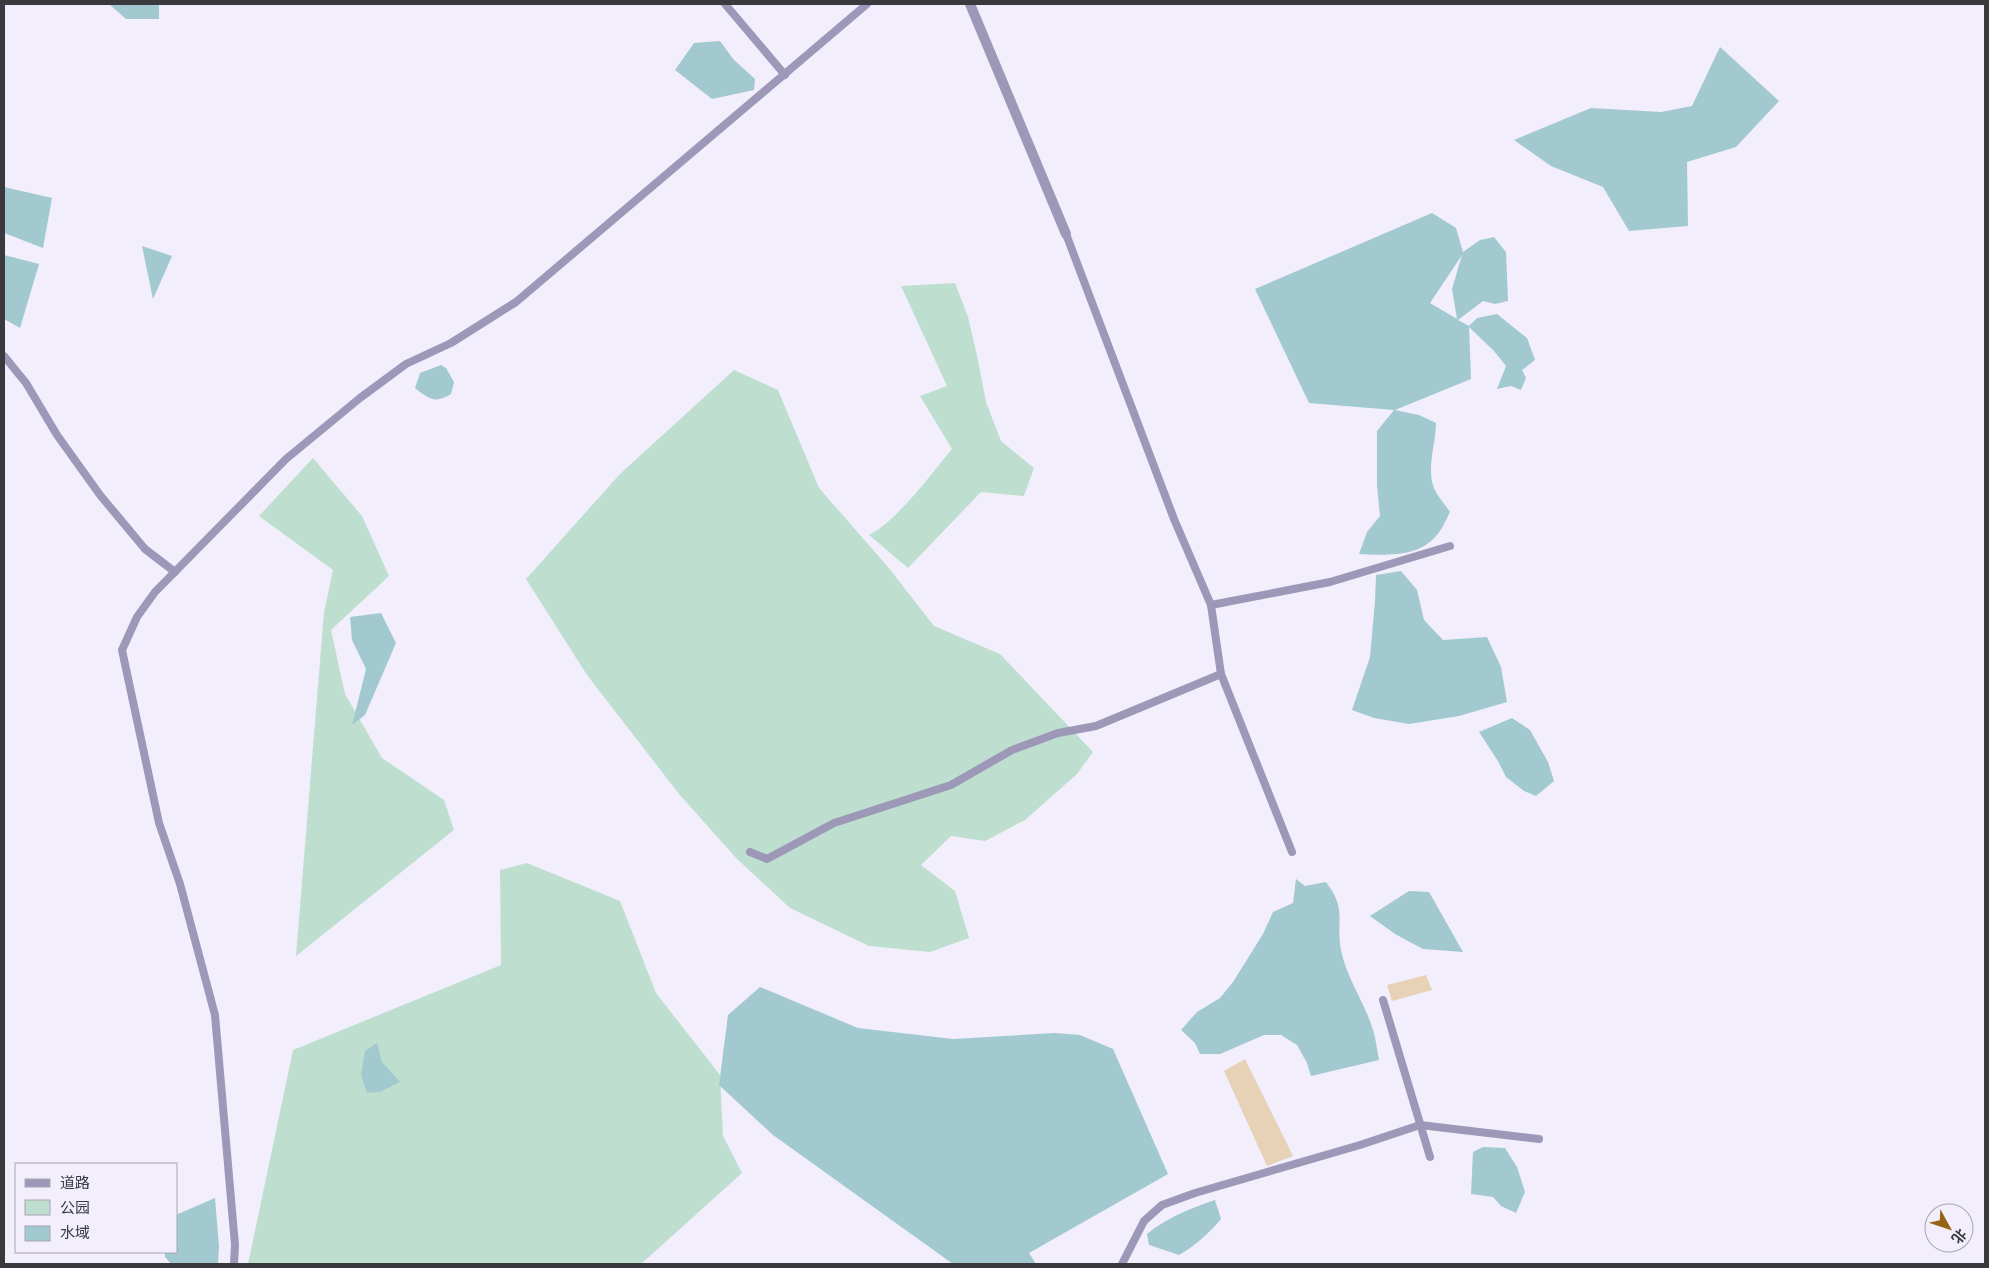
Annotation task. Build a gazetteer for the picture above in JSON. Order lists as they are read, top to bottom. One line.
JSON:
{"legend":["道路","公园","水域"],"north":"bottom right"}
